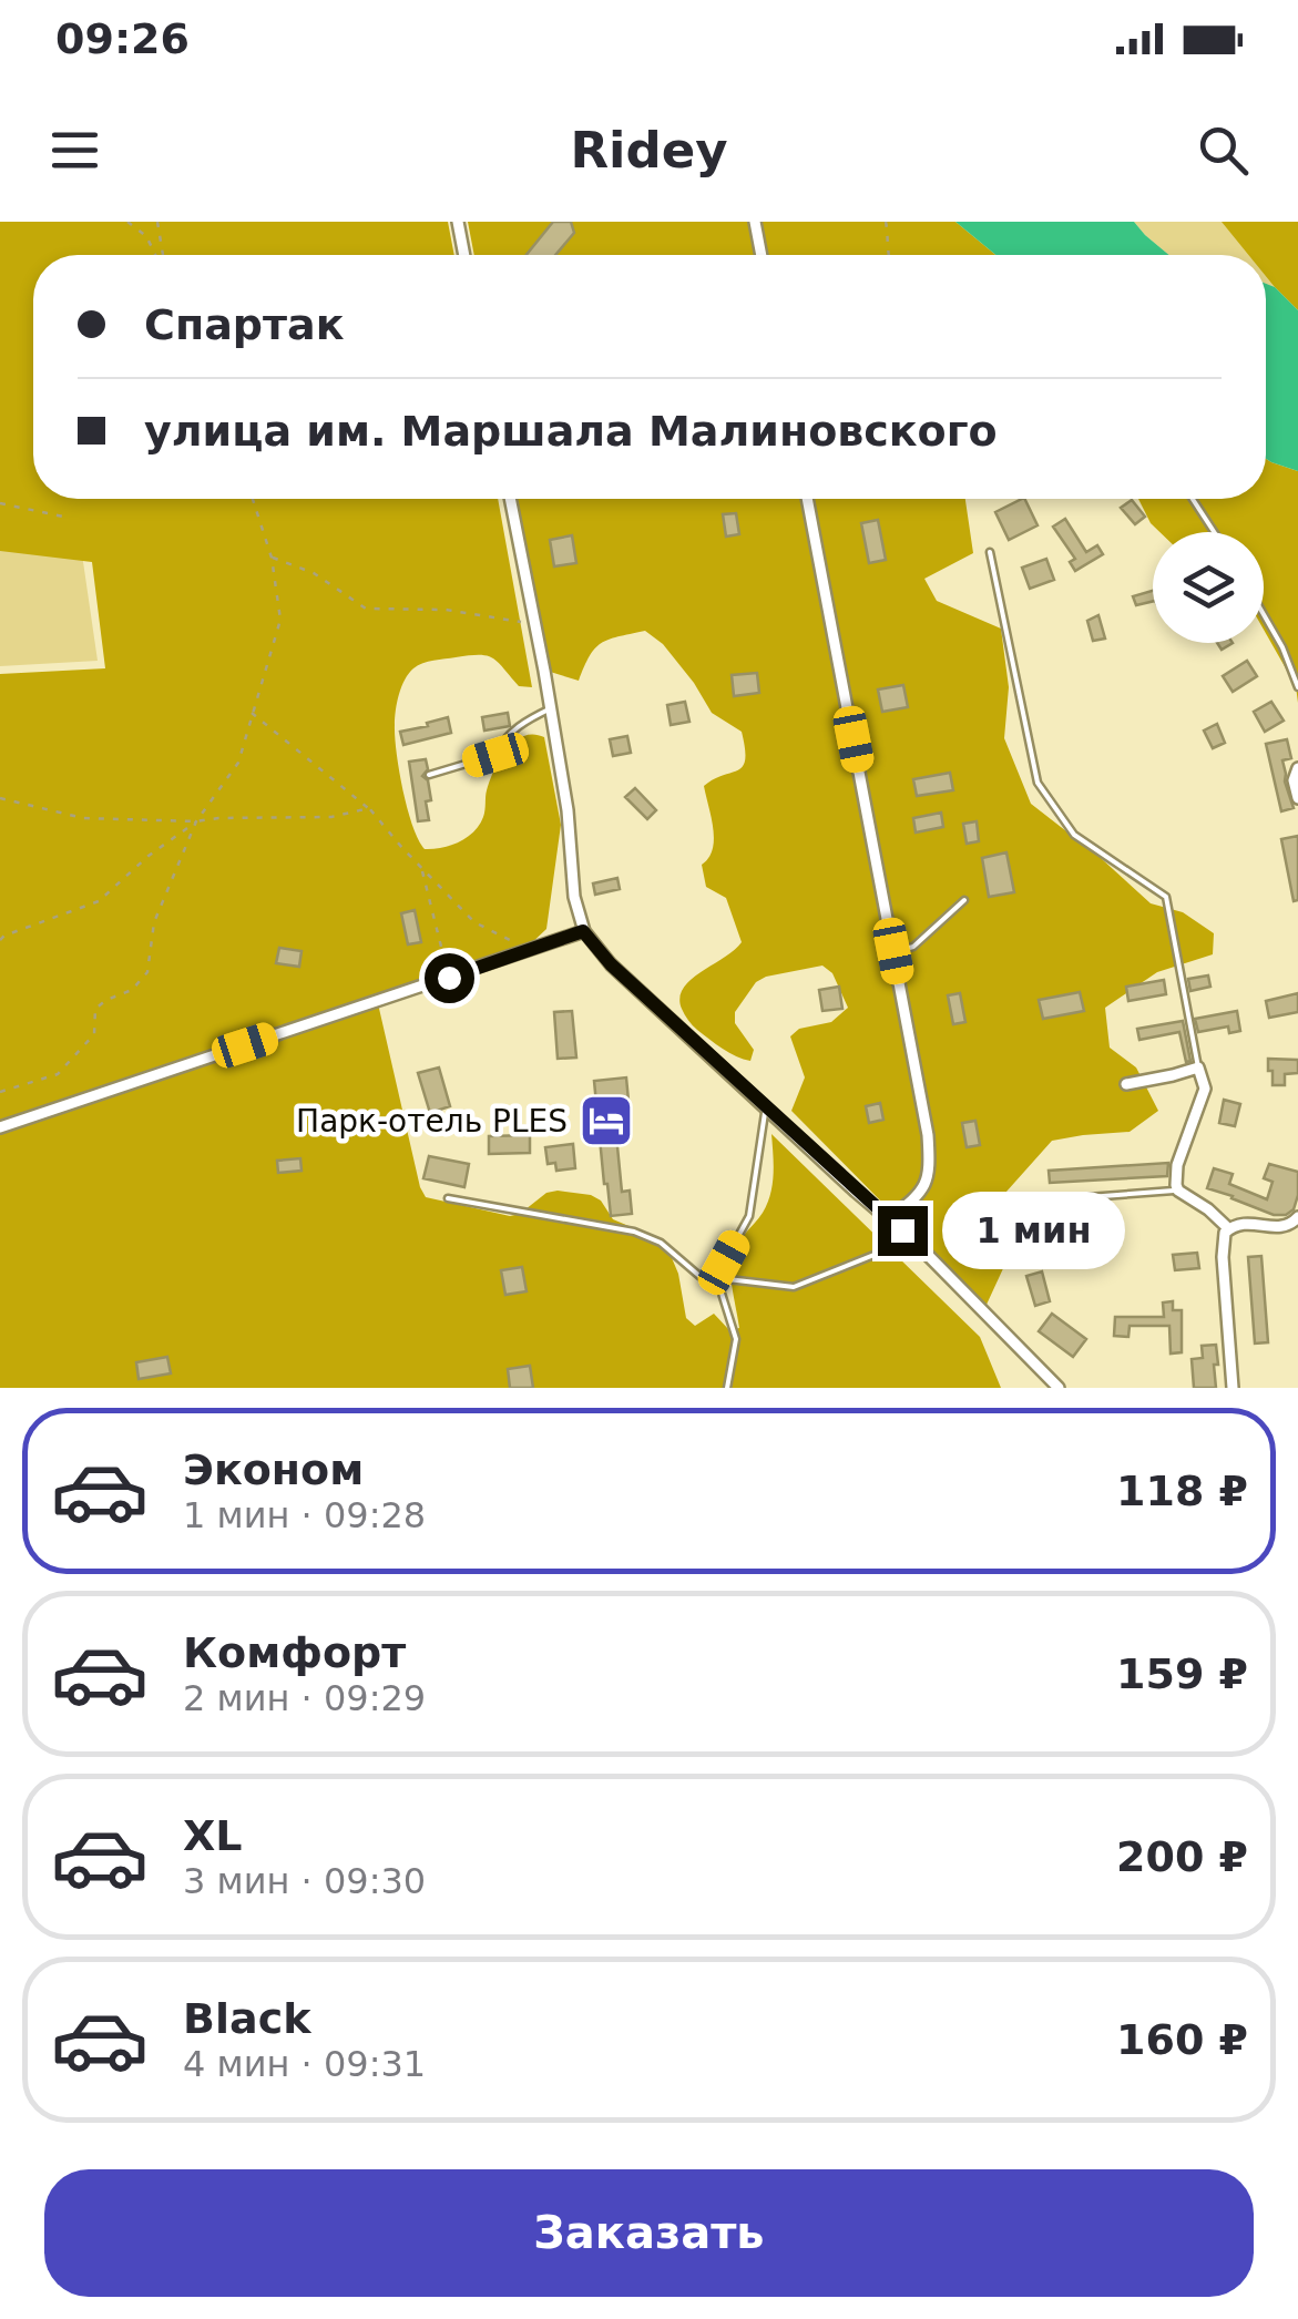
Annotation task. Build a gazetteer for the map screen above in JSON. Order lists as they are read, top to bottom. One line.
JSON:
{"places":{"hotel":["Парк-отель PLES"]},"page":{"status":"09:26","header":"Ridey","banner":["Спартак","улица им. Маршала Малиновского"],"bubble":"1 мин","list":[{"name":"Эконом","note":"1 мин · 09:28","value":"118 ₽"},{"name":"Комфорт","note":"2 мин · 09:29","value":"159 ₽"},{"name":"XL","note":"3 мин · 09:30","value":"200 ₽"},{"name":"Black","note":"4 мин · 09:31","value":"160 ₽"}],"buttons":"Заказать"}}
